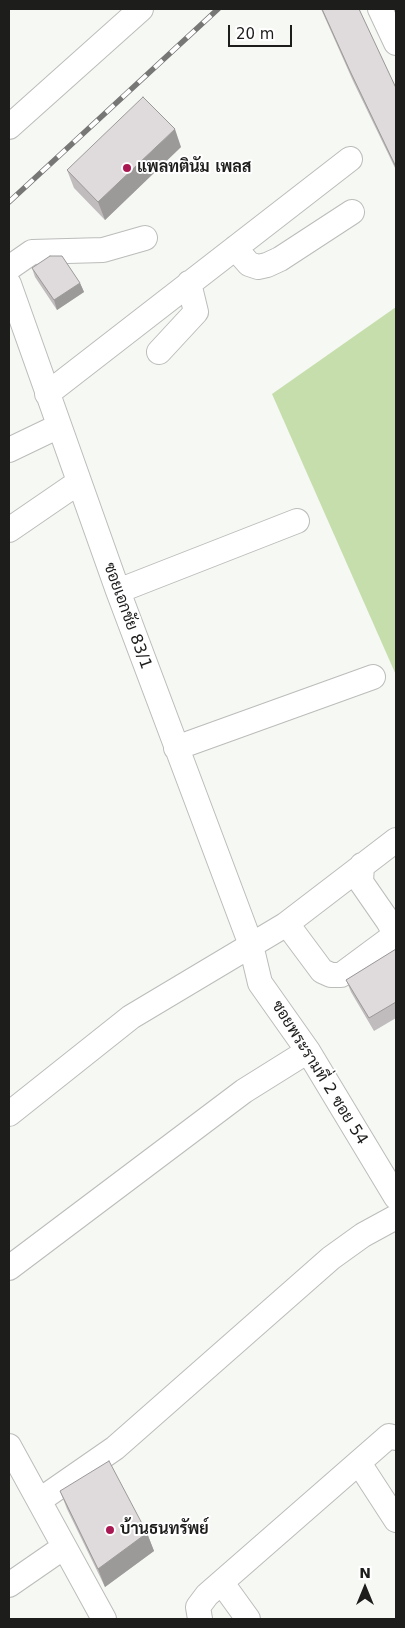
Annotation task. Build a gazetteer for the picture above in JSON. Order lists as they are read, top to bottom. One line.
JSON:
{"streets":{"street":["ซอยเอกชัย 83/1","ซอยพระรามที่ 2 ซอย 54"]},"crossings":[["ซอยเอกชัย 83/1","ซอยพระรามที่ 2 ซอย 54"]],"places":["แพลทตินัม เพลส","บ้านธนทรัพย์"],"scale_bar":"20 m","north":"top"}
